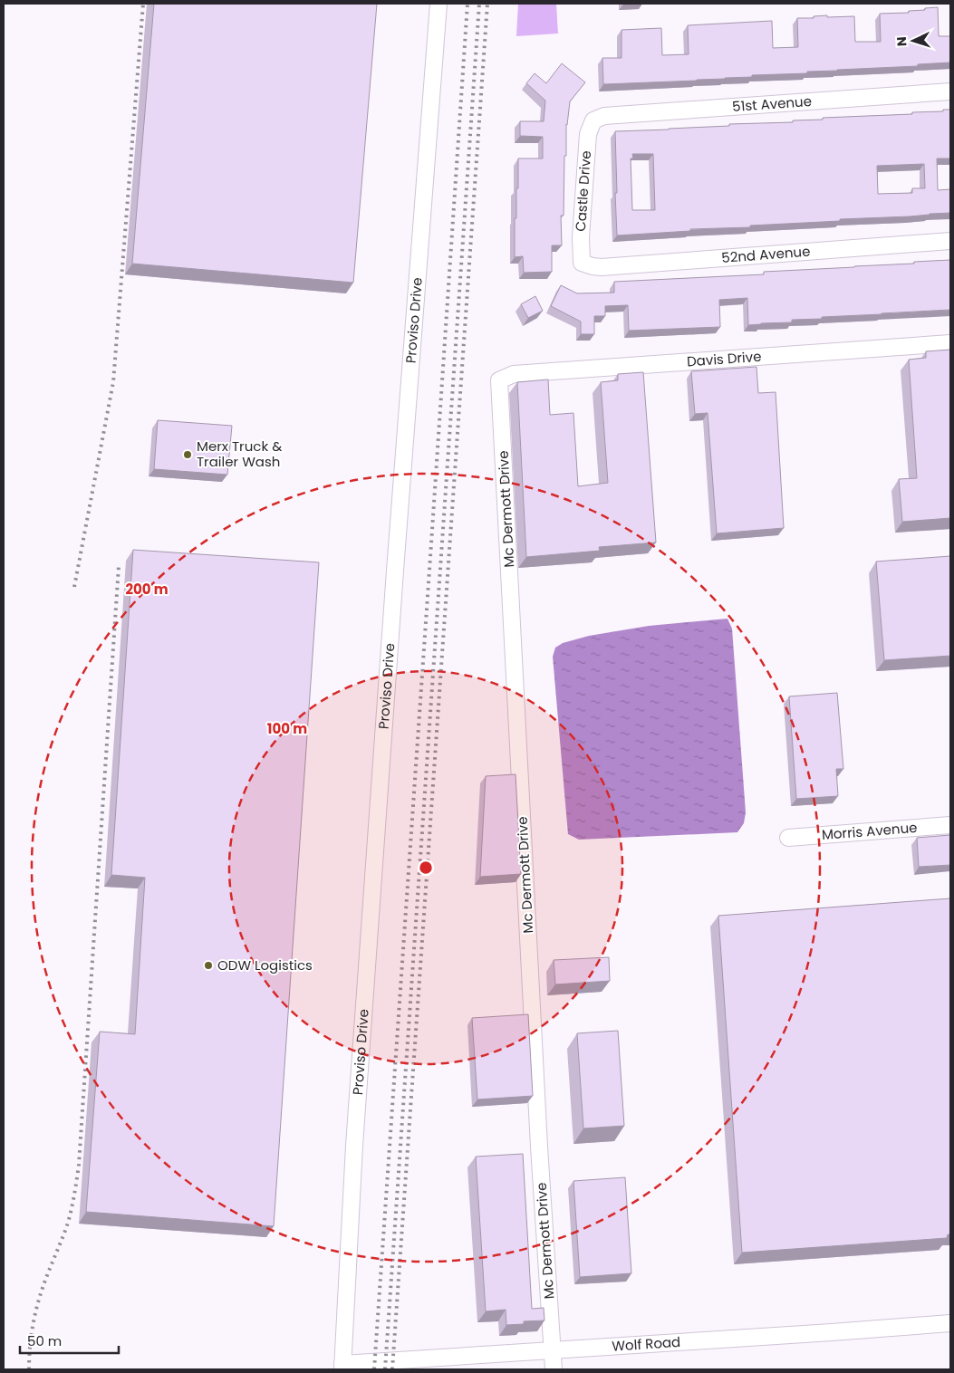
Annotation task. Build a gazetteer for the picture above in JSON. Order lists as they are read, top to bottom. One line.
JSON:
{"streets":{"street":["51st Avenue","Castle Drive","52nd Avenue","Proviso Drive","Davis Drive","Mc Dermott Drive","Morris Avenue","Wolf Road"]},"crossings":[["51st Avenue","Castle Drive"],["Castle Drive","52nd Avenue"],["Proviso Drive","Wolf Road"],["Davis Drive","Mc Dermott Drive"],["Mc Dermott Drive","Wolf Road"]],"places":["Merx Truck & Trailer Wash","ODW Logistics"],"scale_bar":"50 m","north":"left","rings":["200 m","100 m"]}
